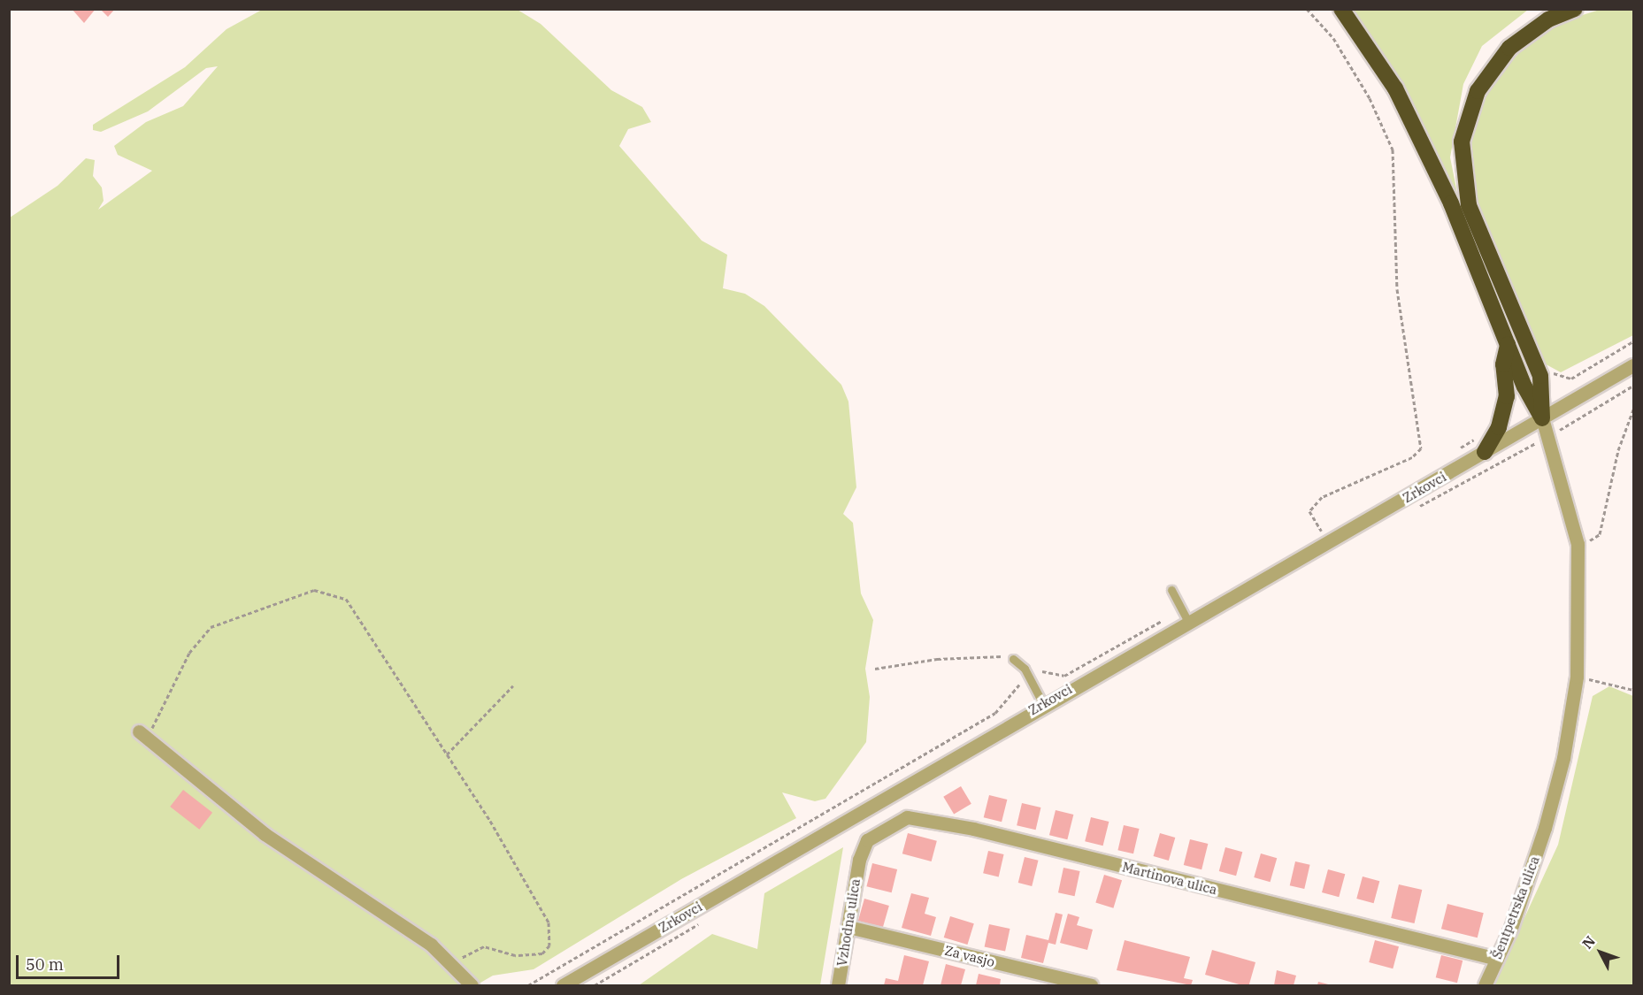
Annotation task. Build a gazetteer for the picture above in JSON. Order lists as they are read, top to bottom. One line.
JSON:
{"streets":{"street":["Zrkovci","Martinova ulica","Šentpetrska ulica","Vzhodna ulica","Za vasjo"]},"crossings":[["Martinova ulica","Šentpetrska ulica"],["Martinova ulica","Vzhodna ulica"],["Vzhodna ulica","Za vasjo"]],"scale_bar":"50 m","north":"top left"}
